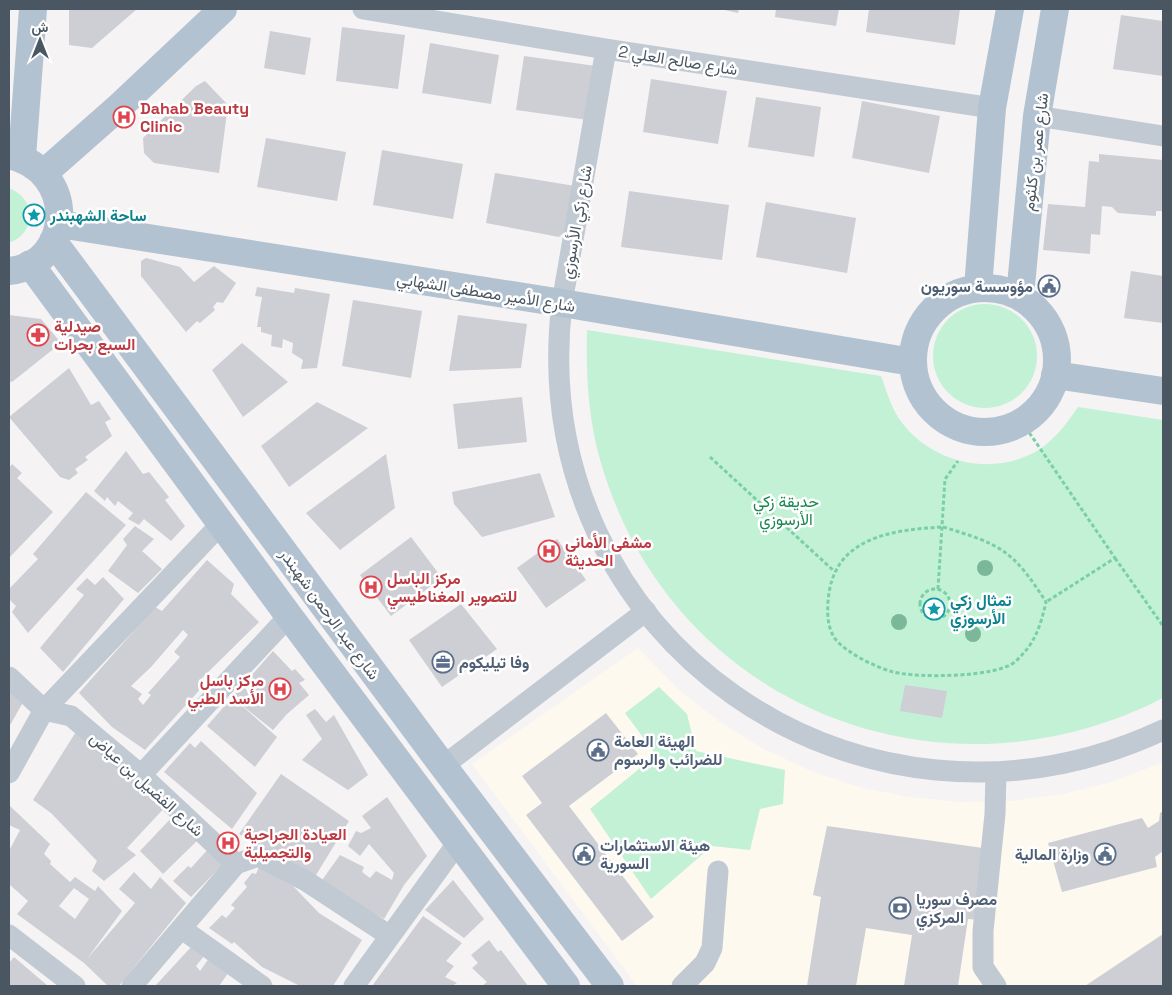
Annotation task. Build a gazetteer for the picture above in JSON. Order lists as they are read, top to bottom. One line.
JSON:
{"streets":{"main road":["شارع عمر بن كلثوم","شارع الأمير مصطفى الشهابي","شارع عبد الرحمن شهبندر"],"street":["شارع صالح العلي 2","شارع زكي الأرسوزي","شارع الفضيل بن عياض"]},"crossings":[["شارع صالح العلي 2","شارع زكي الأرسوزي"],["شارع عمر بن كلثوم","شارع الأمير مصطفى الشهابي"],["شارع زكي الأرسوزي","شارع الأمير مصطفى الشهابي"],["شارع الأمير مصطفى الشهابي","شارع عبد الرحمن شهبندر"]],"parks":["حديقة زكي الأرسوزي"],"places":{"hospital":["Dahab Beauty Clinic","مشفى الأماني الحديثة","مركز الباسل للتصوير المغناطيسي","مركز باسل الأسد الطبي","العيادة الجراحية والتجميلية"],"place":["ساحة الشهبندر","تمثال زكي الأرسوزي"],"public building":["مؤوسسة سوريون","الهيئة العامة للضرائب والرسوم","هيئة الاستثمارات السورية","وزارة المالية"],"pharmacy":["صيدلية السبع بحرات"],"office":["وفا تيليكوم"],"bank":["مصرف سوريا المركزي"]},"north":"top"}
